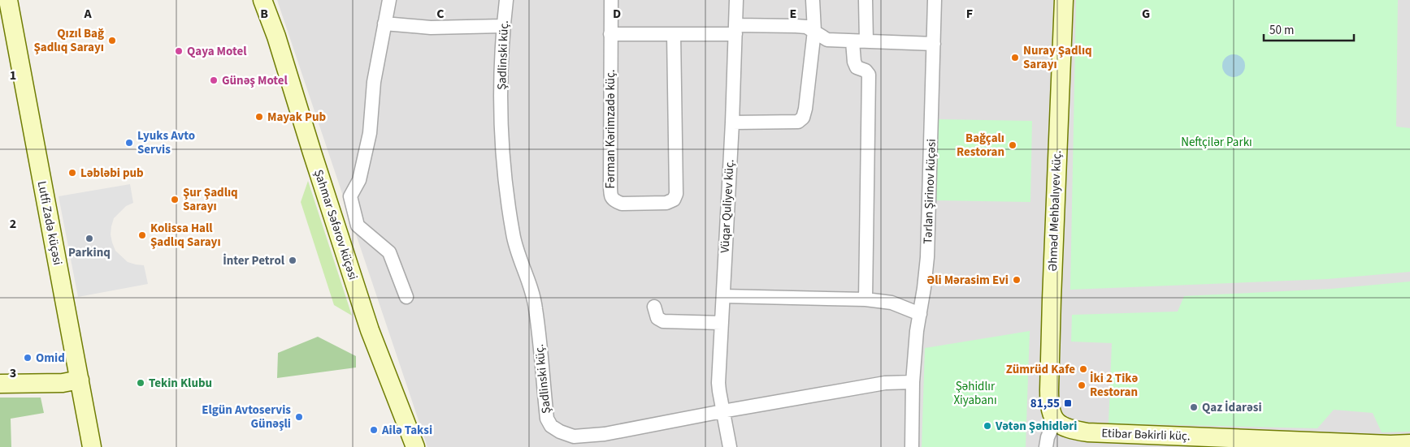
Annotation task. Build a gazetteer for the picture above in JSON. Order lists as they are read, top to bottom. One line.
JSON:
{"streets":{"main road":["Əhməd Mehbalıyev küç.","Lutfi Zadə küçəsi","Şahmar Səfərov küçəsi","Etibar Bəkirli küç."],"street":["Şadlinski küç.","Fərman Kərimzadə küç.","Tərlan Şirinov küçəsi","Vüqar Quliyev küç."]},"crossings":[["Şadlinski küç.","Tərlan Şirinov küçəsi"],["Şadlinski küç.","Vüqar Quliyev küç."],["Əhməd Mehbalıyev küç.","Etibar Bəkirli küç."]],"parks":["Neftçilər Parkı","Şəhidlır Xiyabanı"],"places":{"other":["Qızıl Bağ Şadlıq Sarayı","Qaya Motel","Nuray Şadlıq Sarayı","Günəş Motel","Mayak Pub","Lyuks Avto Servis","Bağçalı Restoran","Ləbləbi pub","Şur Şadlıq Sarayı","Kolissa Hall Şadlıq Sarayı","Parkinq","İnter Petrol","Əli Mərasim Evi","Omid","Zümrüd Kafe","Tekin Klubu","İki 2 Tikə Restoran","Qaz İdarəsi","Elgün Avtoservis Günəşli","Vətən Şəhidləri","Ailə Taksi"],"transit":["81,55"]},"scale_bar":"50 m","grid":{"columns":["A","B","C","D","E","F","G"],"rows":["1","2","3"]}}
